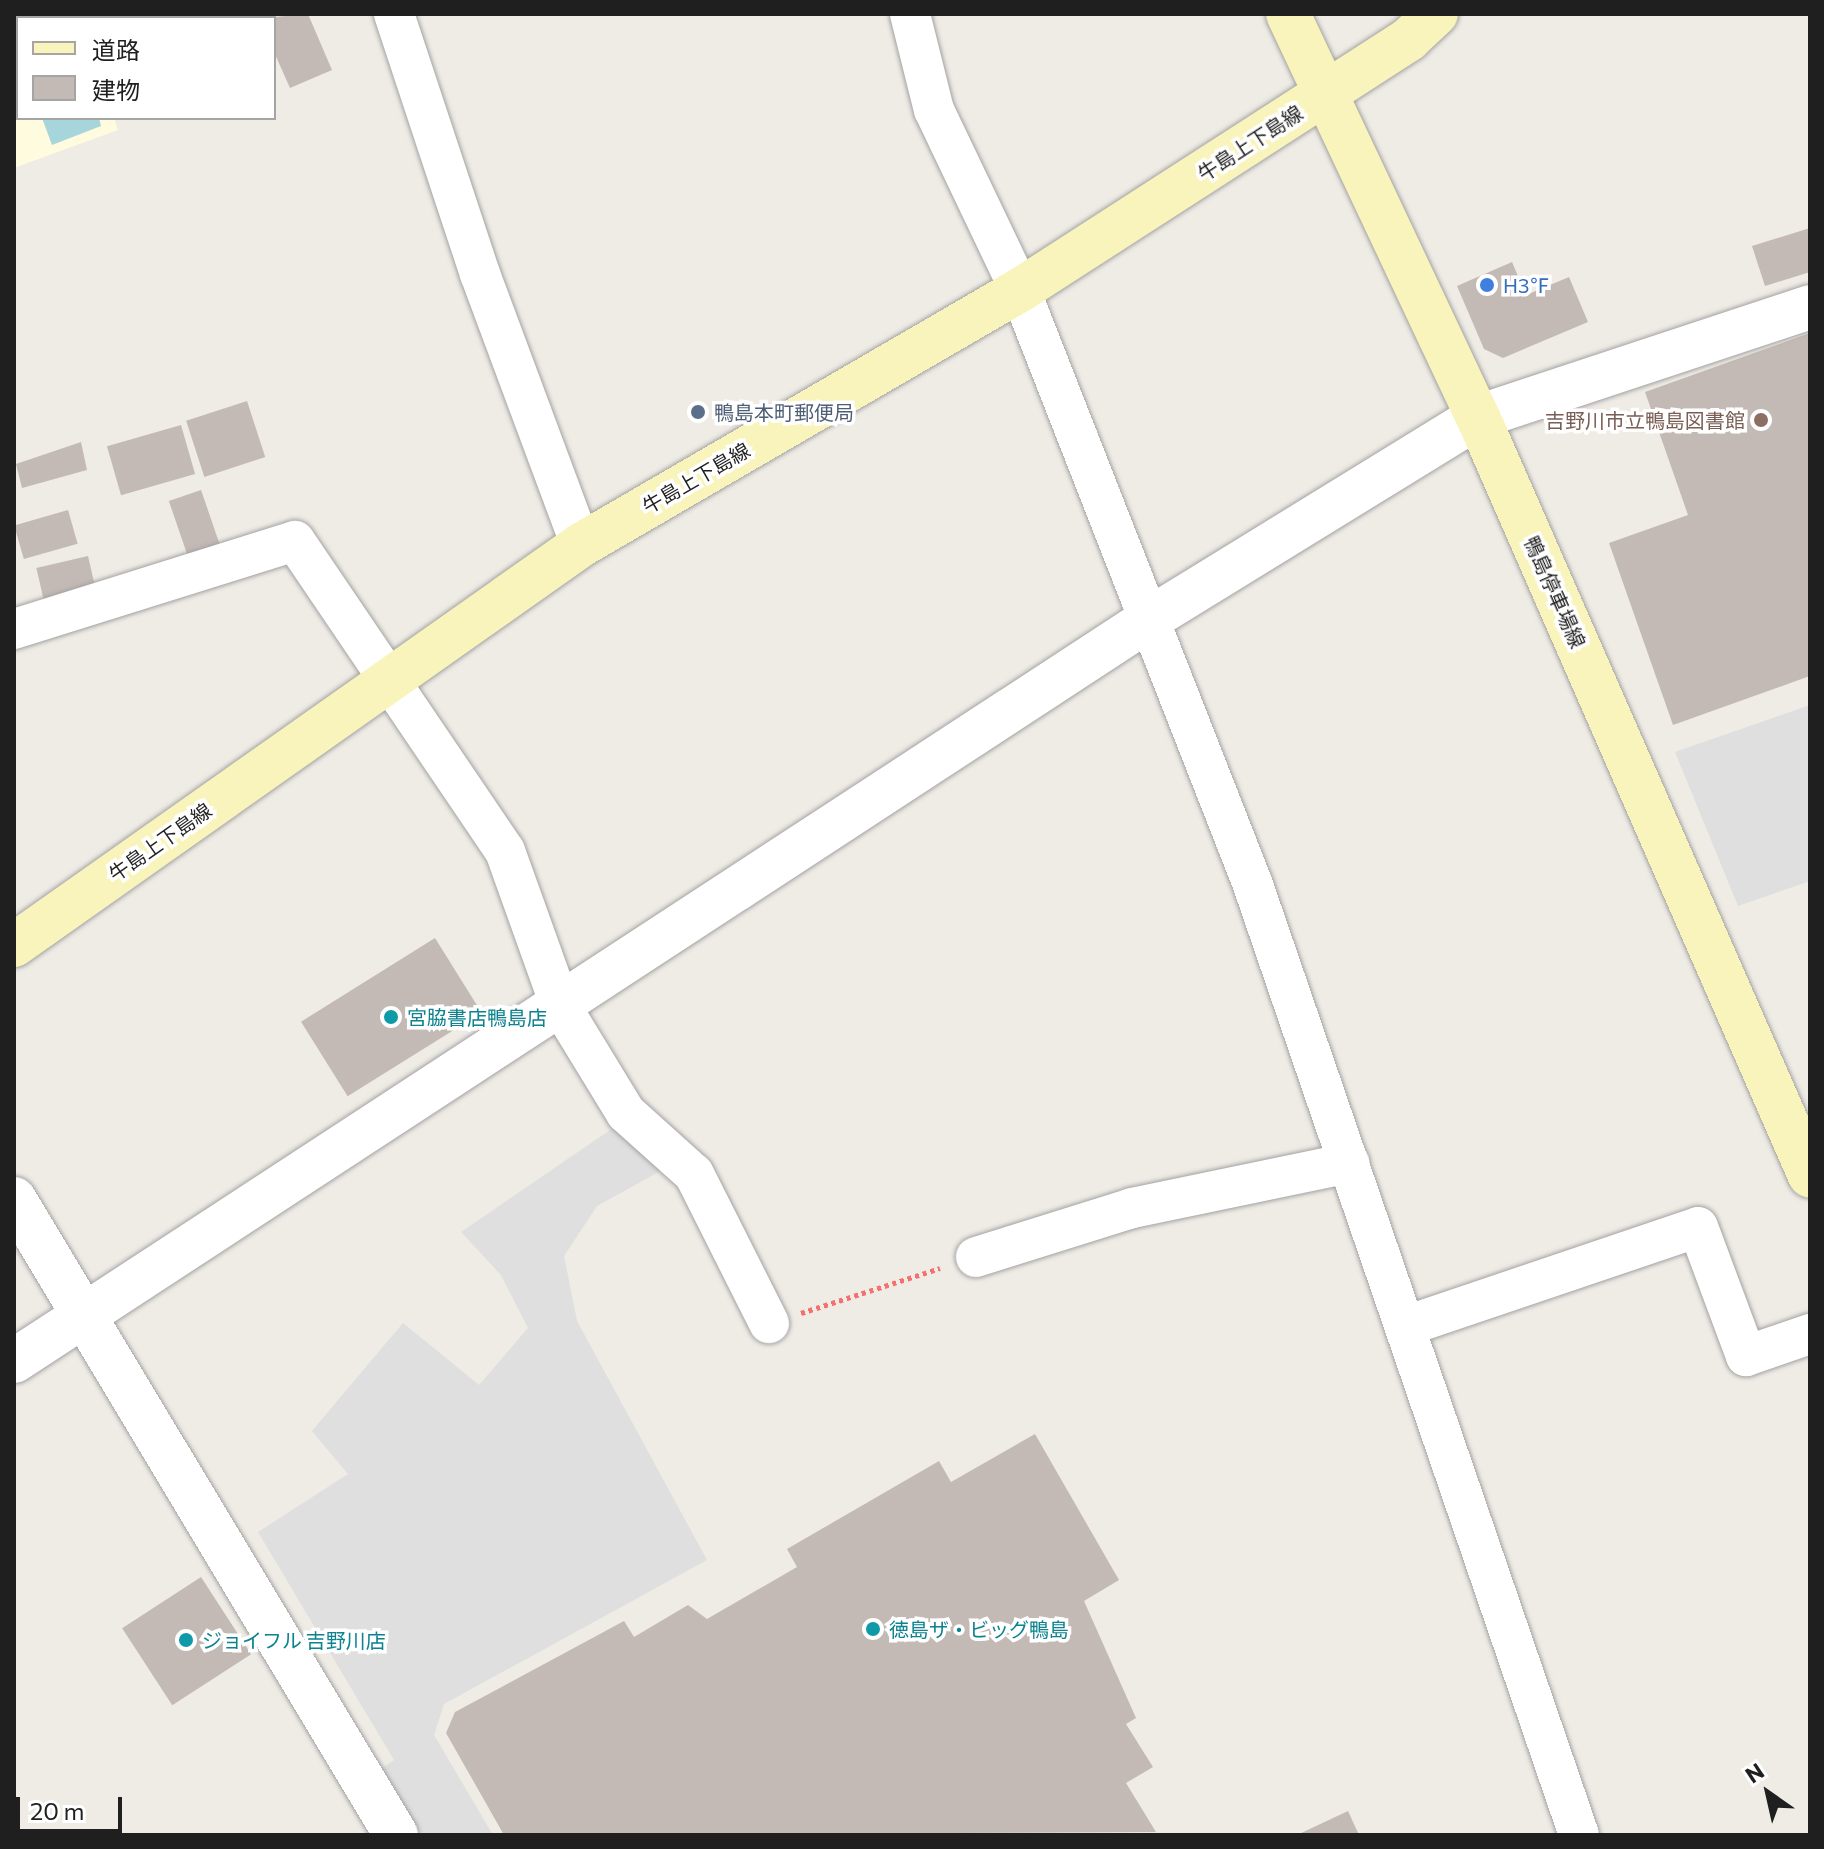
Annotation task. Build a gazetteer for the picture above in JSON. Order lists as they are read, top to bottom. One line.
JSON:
{"streets":{"main road":["牛島上下島線","鴨島停車場線"]},"crossings":[["牛島上下島線","鴨島停車場線"]],"places":["H3℉","鴨島本町郵便局","吉野川市立鴨島図書館","宮脇書店鴨島店","徳島ザ・ビッグ鴨島","ジョイフル 吉野川店"],"legend":["道路","建物"],"scale_bar":"20 m","north":"top left"}
